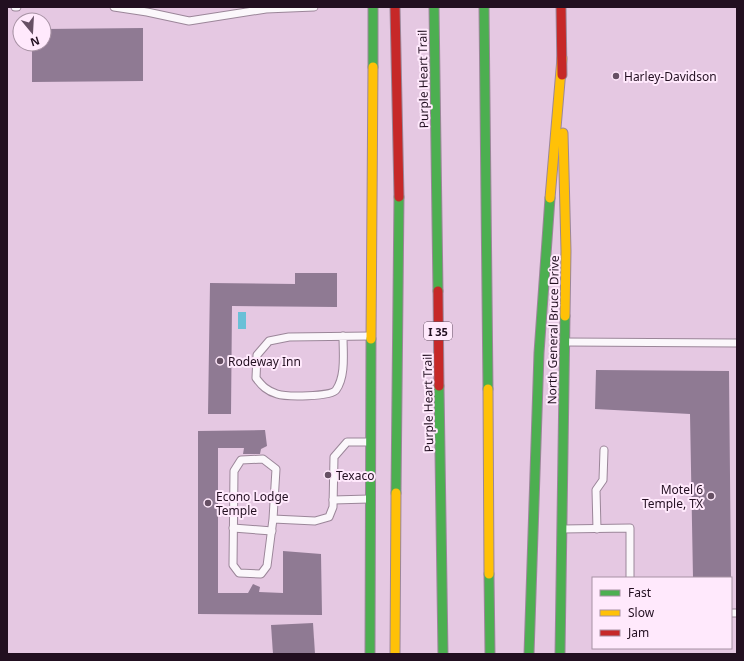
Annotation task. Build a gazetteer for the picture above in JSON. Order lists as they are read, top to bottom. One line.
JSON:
{"streets":{"main road":["Purple Heart Trail","North General Bruce Drive","I 35"]},"places":["Harley-Davidson","Rodeway Inn","Texaco","Motel 6 Temple, TX","Econo Lodge Temple"],"legend":["Fast","Slow","Jam"],"north":"bottom"}
